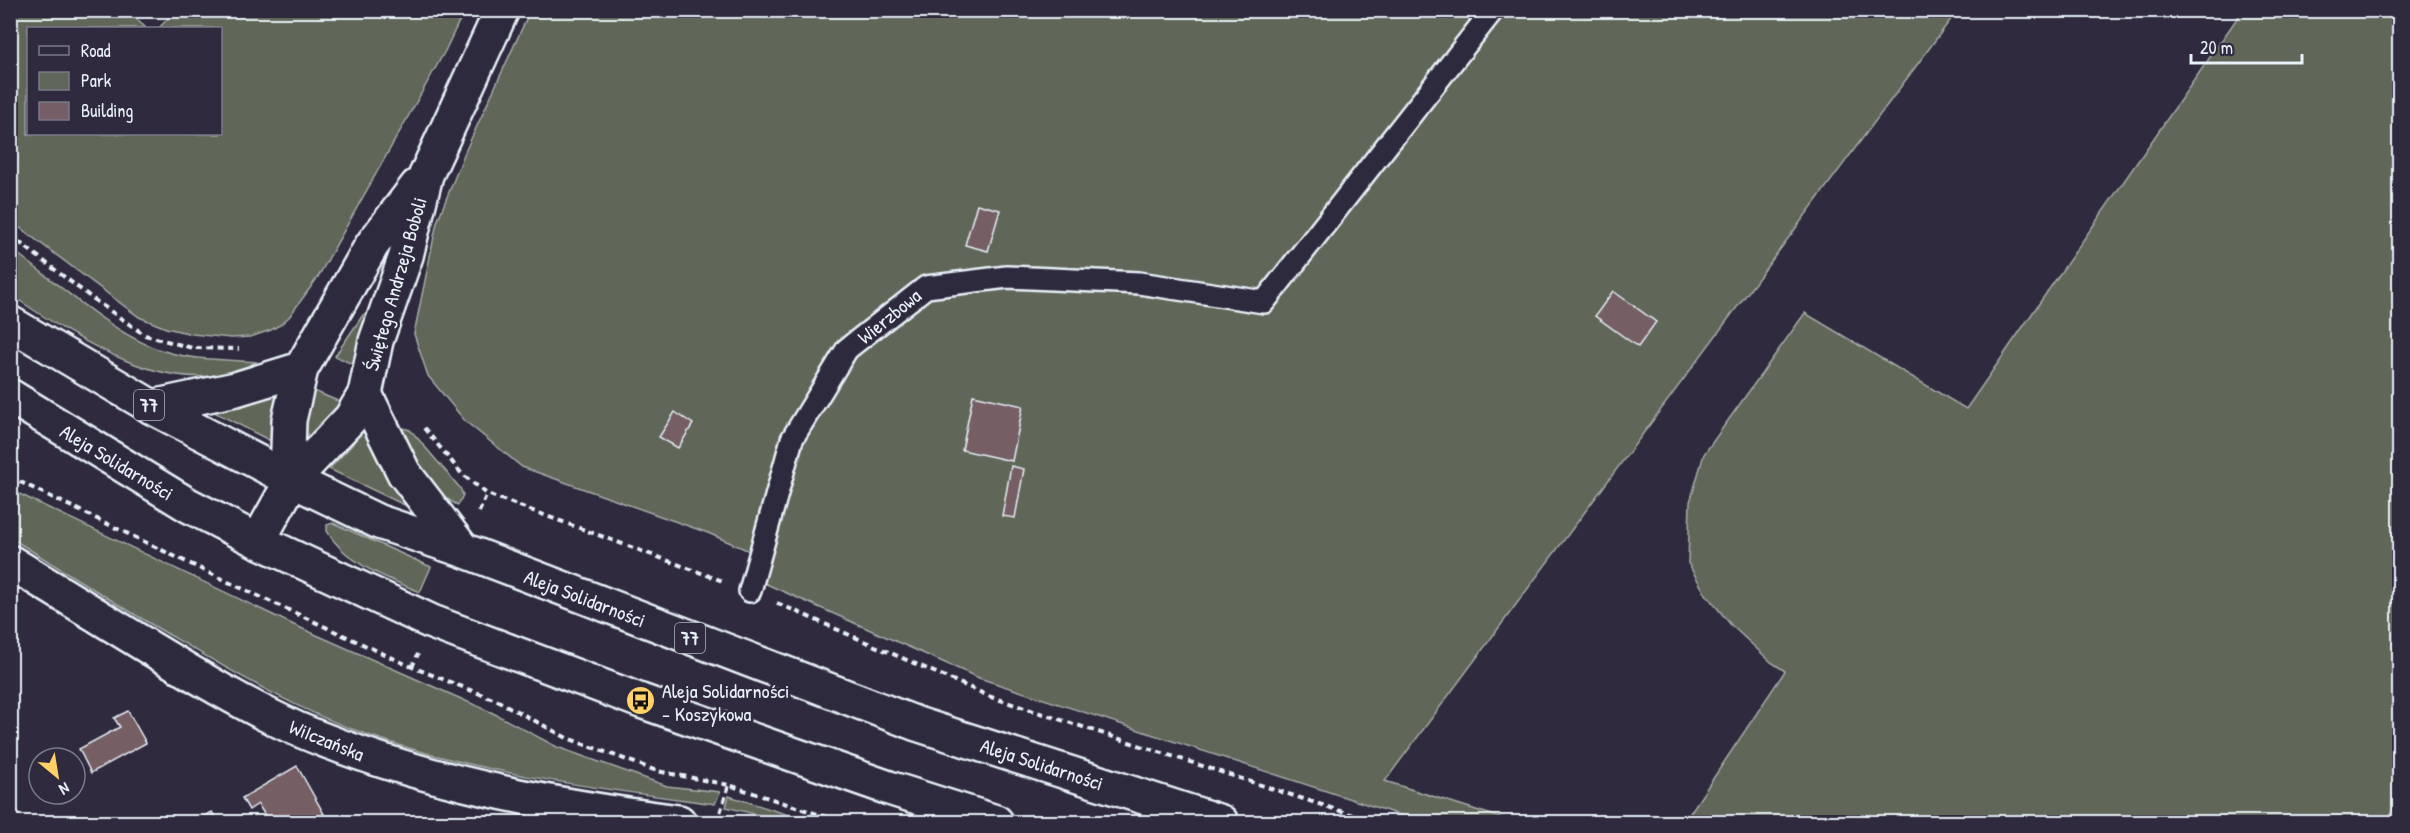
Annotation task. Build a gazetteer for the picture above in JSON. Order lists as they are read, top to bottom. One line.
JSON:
{"streets":{"main road":["Świętego Andrzeja Boboli","77","Aleja Solidarności","WiIczańska"],"lane":["Wierzbowa"]},"crossings":[["Świętego Andrzeja Boboli","Aleja Solidarności"]],"places":{"bus stop":["Aleja Solidarności - Koszykowa"]},"legend":["Road","Park","Building"],"scale_bar":"20 m","north":"bottom right"}
